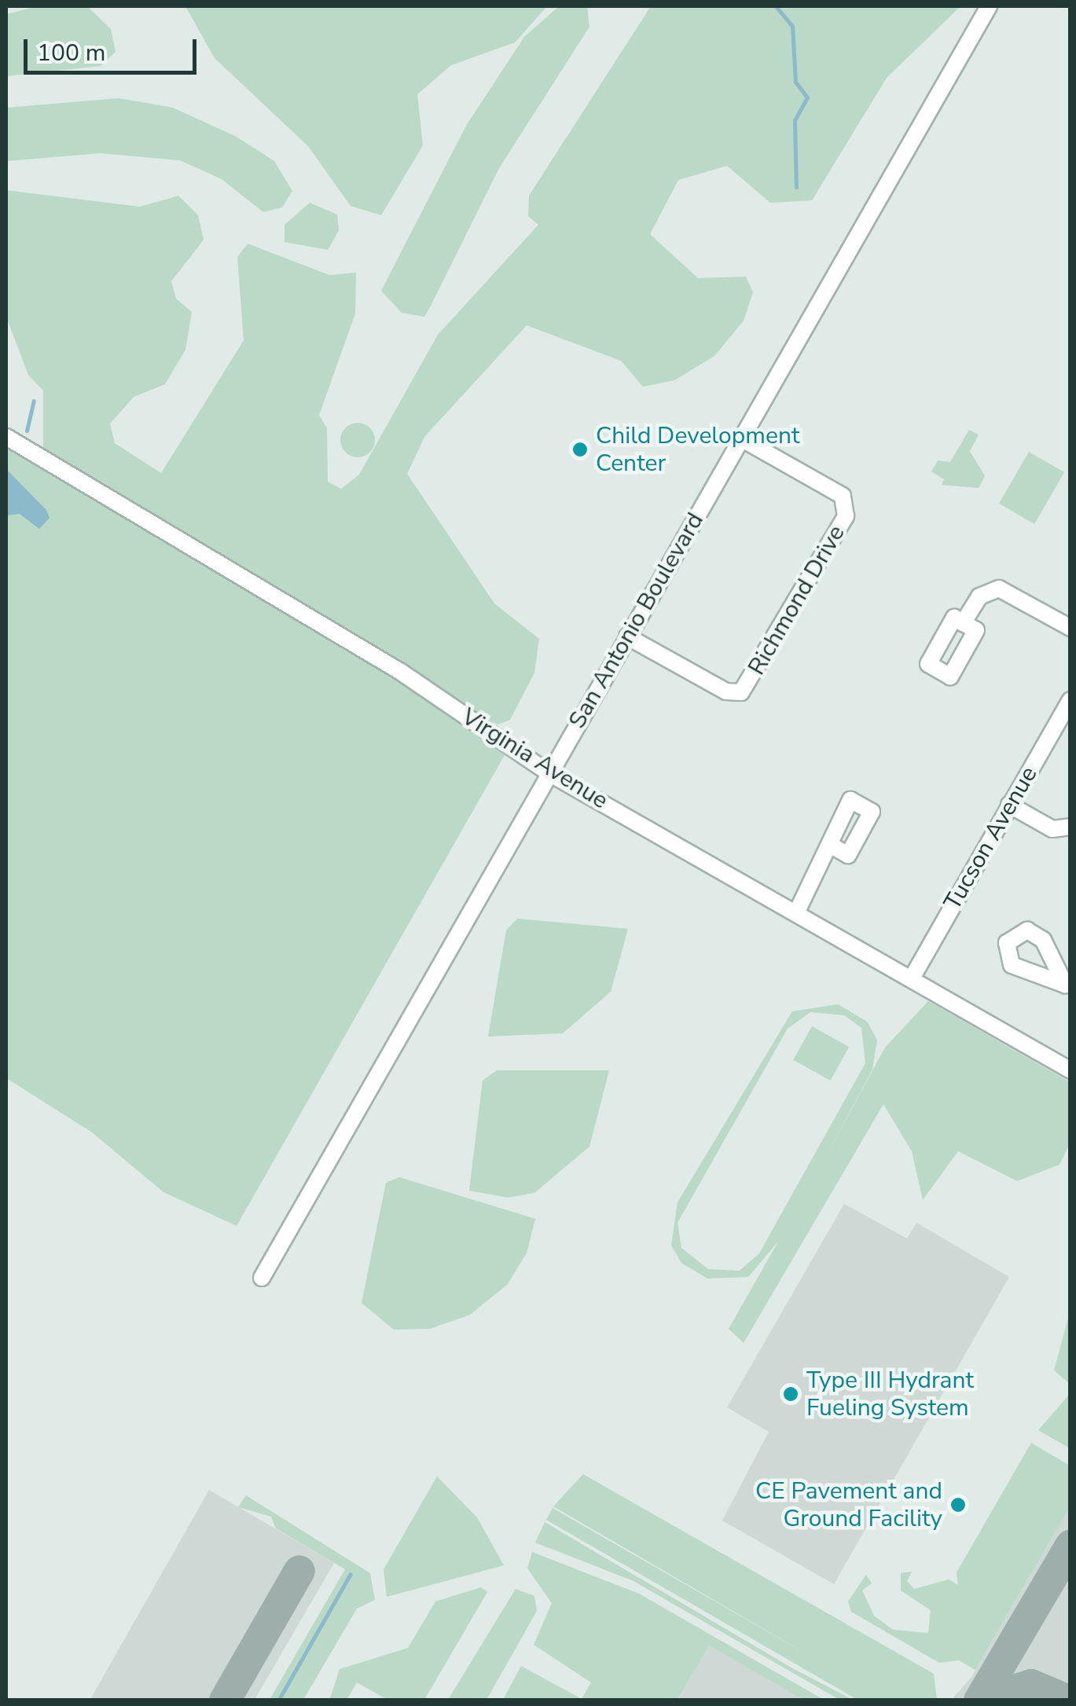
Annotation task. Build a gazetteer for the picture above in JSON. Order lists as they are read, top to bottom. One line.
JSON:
{"streets":{"street":["Richmond Drive","San Antonio Boulevard","Virginia Avenue","Tucson Avenue"]},"crossings":[["Richmond Drive","San Antonio Boulevard"],["San Antonio Boulevard","Virginia Avenue"],["Virginia Avenue","Tucson Avenue"]],"places":["Child Development Center","Type III Hydrant Fueling System","CE Pavement and Ground Facility"],"scale_bar":"100 m"}
